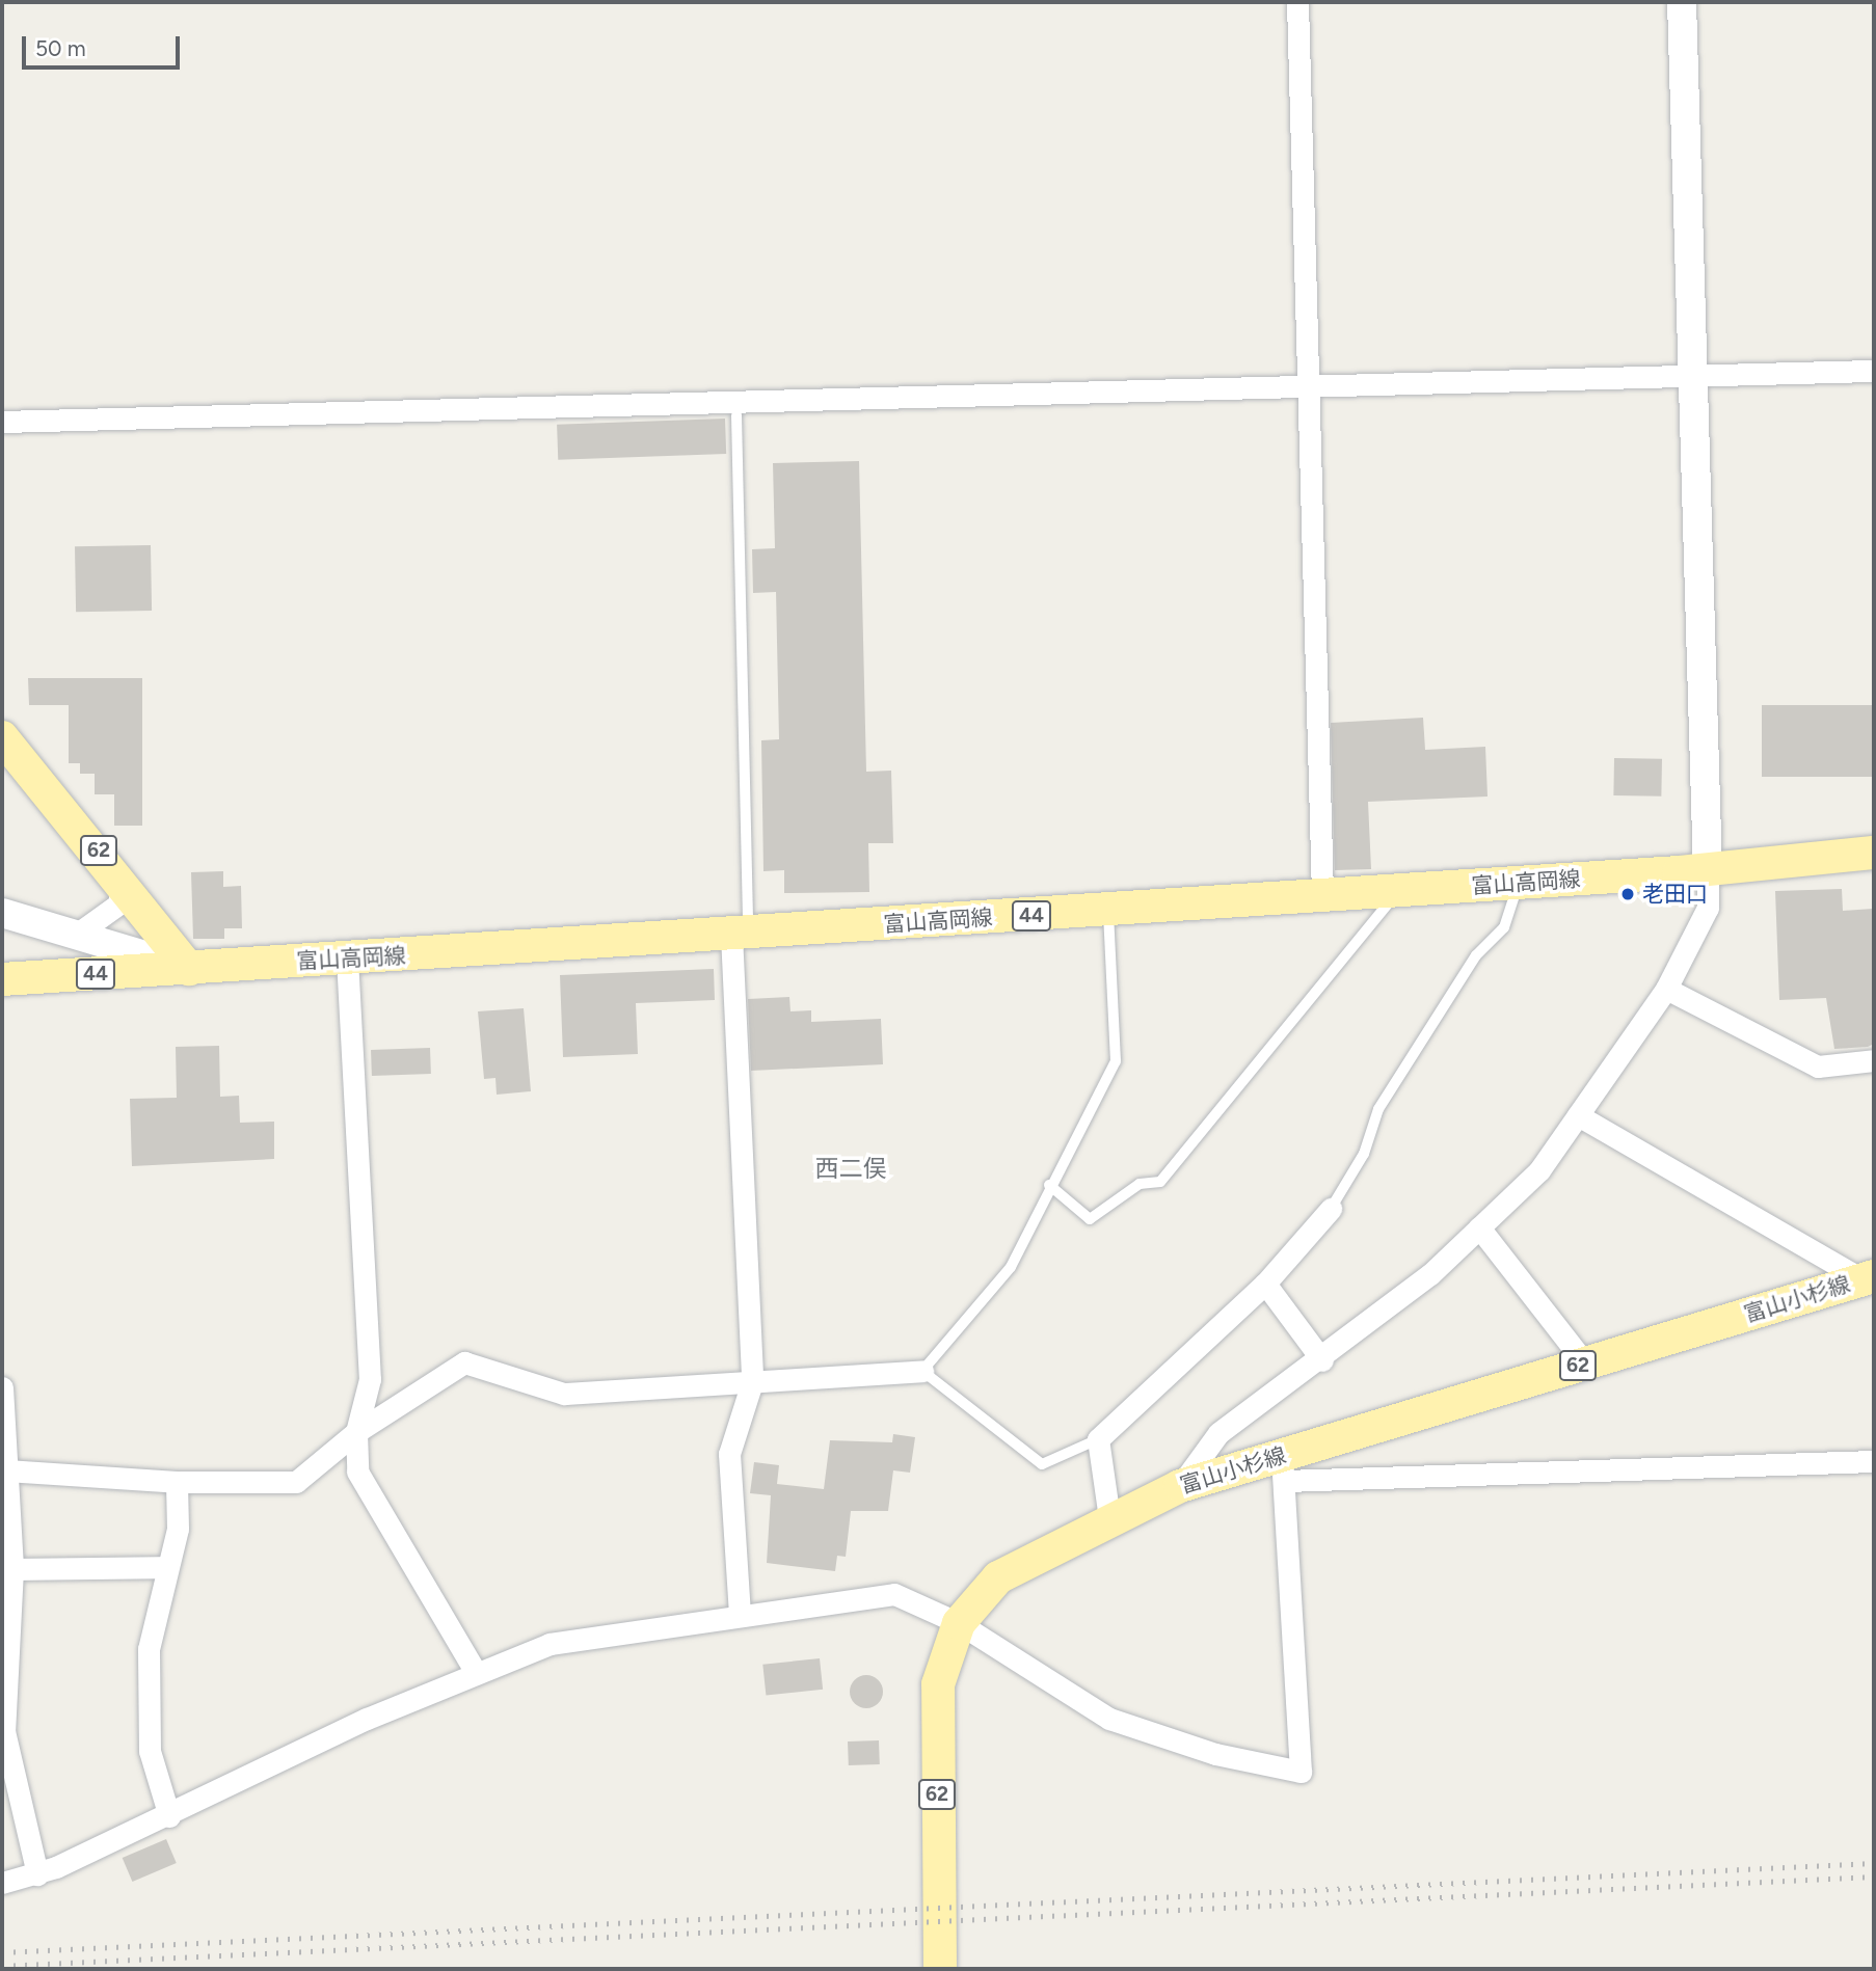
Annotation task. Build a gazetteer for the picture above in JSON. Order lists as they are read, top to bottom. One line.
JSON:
{"streets":{"main road":["62","富山高岡線","44","富山小杉線"]},"crossings":[["62","富山高岡線"]],"districts":["西二俣"],"places":["老田口"],"scale_bar":"50 m"}
